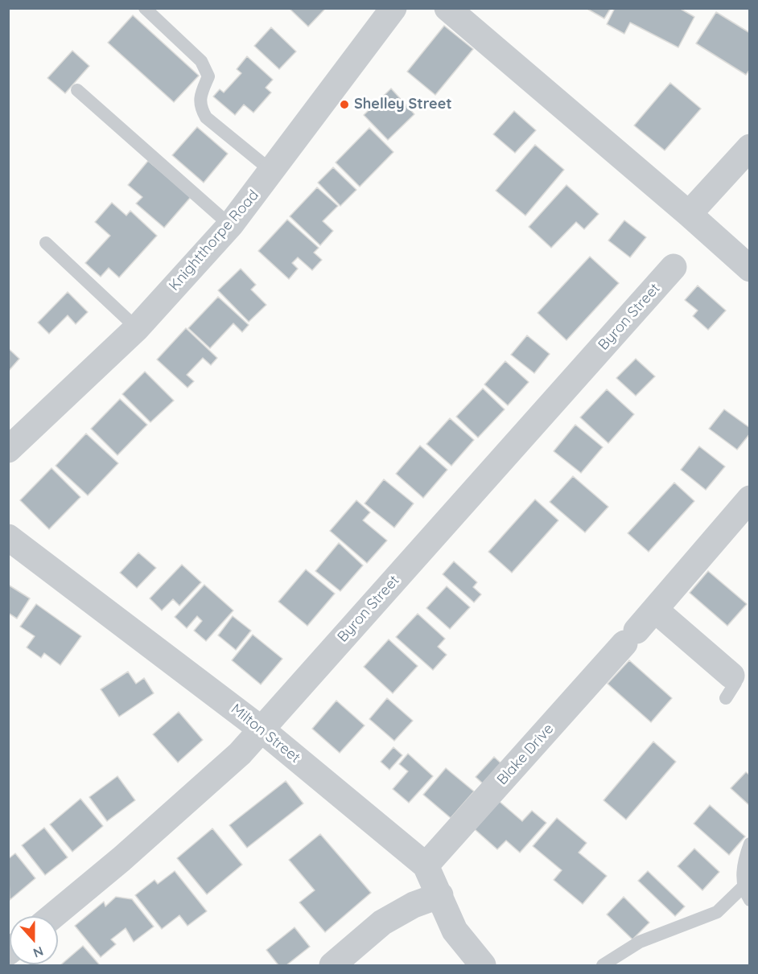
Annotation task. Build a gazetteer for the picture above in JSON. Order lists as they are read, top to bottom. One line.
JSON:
{"streets":{"street":["Knightthorpe Road","Byron Street","Milton Street","Blake Drive"]},"crossings":[["Byron Street","Milton Street"],["Milton Street","Blake Drive"]],"places":["Shelley Street"],"north":"bottom"}
